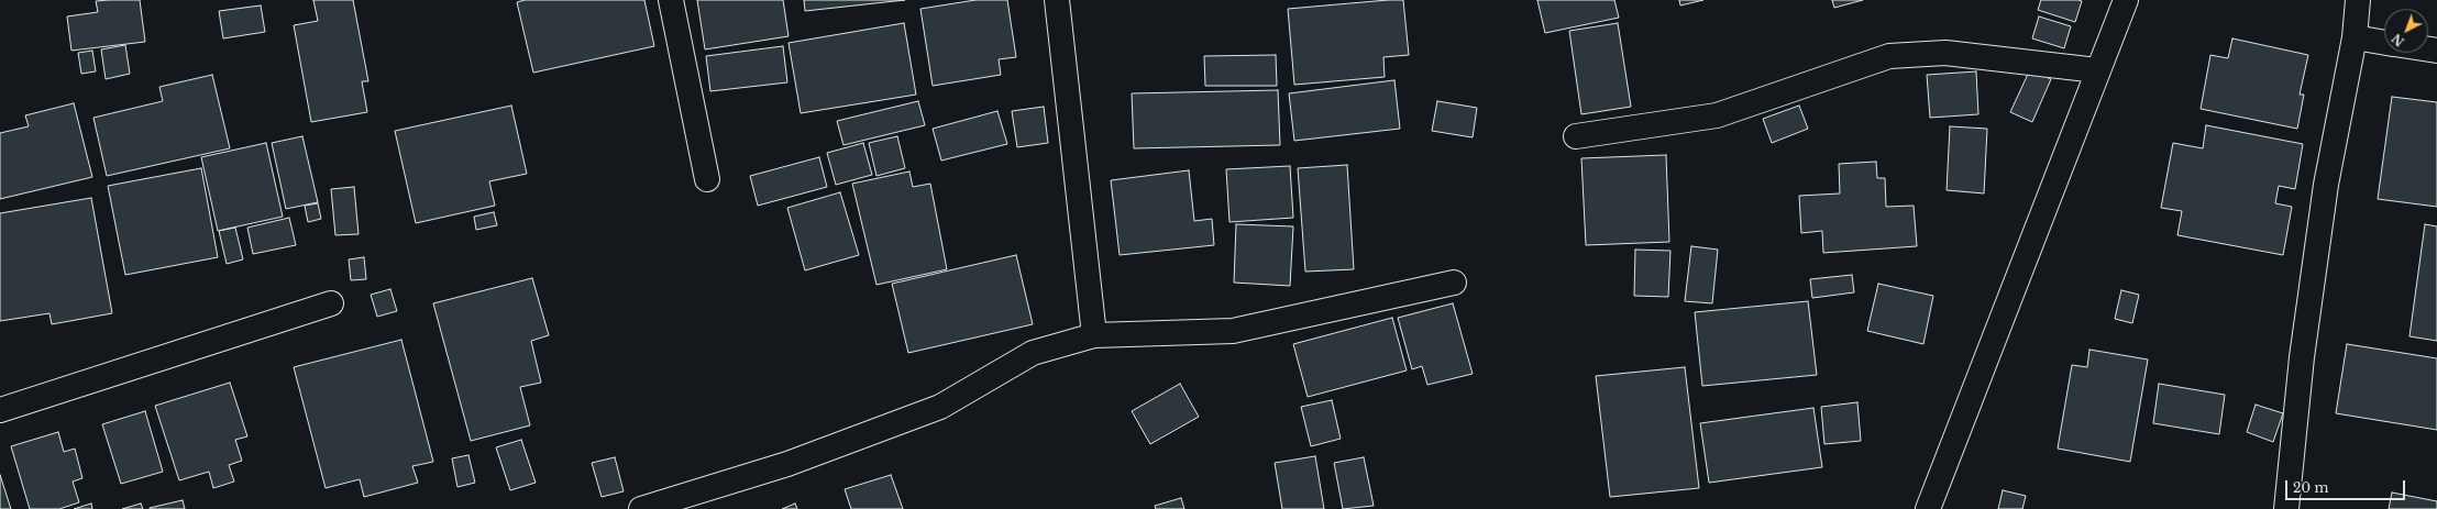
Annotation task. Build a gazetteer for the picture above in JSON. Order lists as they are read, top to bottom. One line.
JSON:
{"scale_bar":"20 m","north":"bottom left"}
